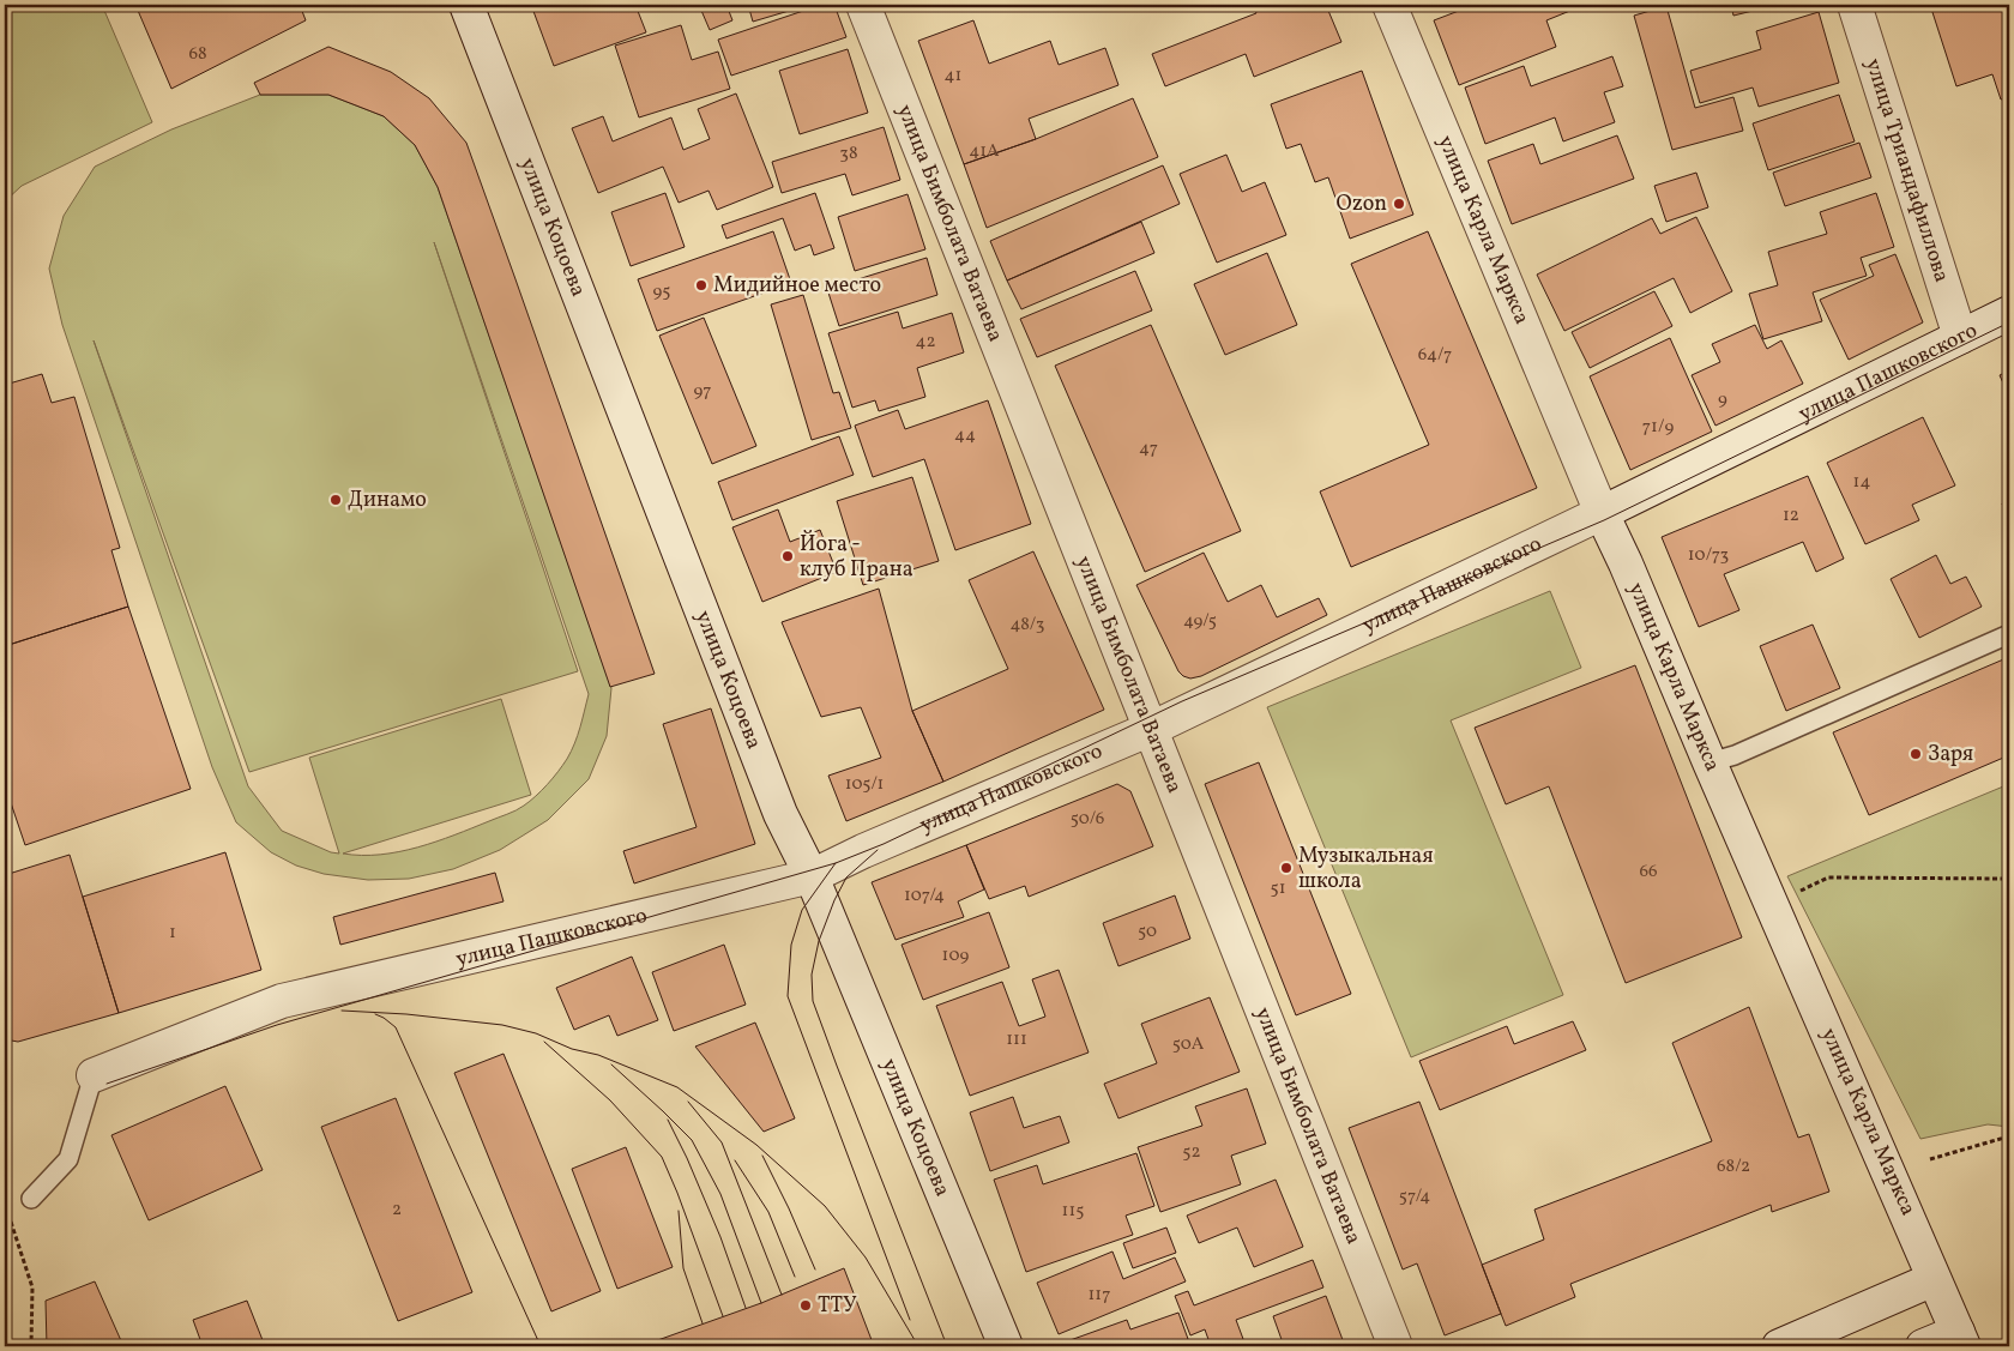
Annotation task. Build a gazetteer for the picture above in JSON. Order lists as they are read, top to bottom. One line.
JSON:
{"streets":{"street":["улица Триандафиллова","улица Бимболата Ватаева","улица Коцоева","улица Карла Маркса","улица Пашковского"]},"crossings":[["улица Триандафиллова","улица Пашковского"],["улица Бимболата Ватаева","улица Пашковского"],["улица Коцоева","улица Пашковского"],["улица Карла Маркса","улица Пашковского"]],"places":["Ozon","Мидийное место","Динамо","Йога - клуб Прана","Заря","Музыкальная школа","ТТУ"],"house_numbers":["68","41","41А","38","95","42","64/7","97","9","71/9","44","47","14","12","10/73","49/5","48/3","105/1","50/6","66","51","107/4","50","1","109","111","50А","52","68/2","57/4","2","115","117"]}
